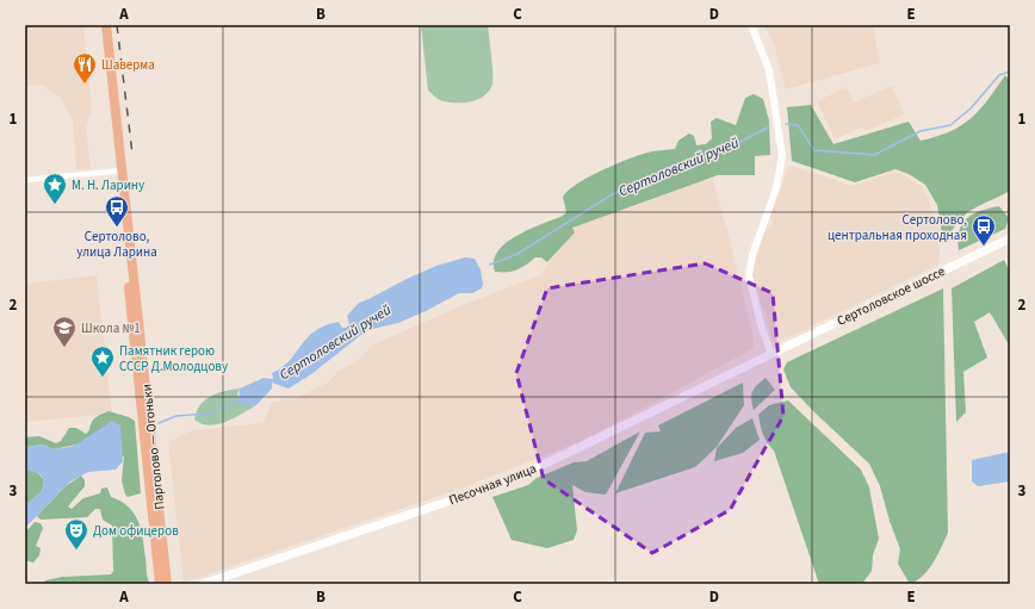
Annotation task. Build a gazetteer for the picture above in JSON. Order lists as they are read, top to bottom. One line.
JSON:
{"streets":{"main road":["Сертоловское шоссе","Парголово — Огоньки","Песочная улица"]},"crossings":[["Сертоловское шоссе","Песочная улица"]],"water":["Сертоловский ручей"],"places":{"restaurant":["Шаверма"],"place":["М. Н. Ларину","Памятник герою СССР Д.Молодцову"],"bus stop":["Сертолово, улица Ларина","Сертолово, центральная проходная"],"school or university":["Школа №1"],"theatre":["Дом офицеров"]},"grid":{"columns":["A","B","C","D","E"],"rows":["1","2","3"]}}
